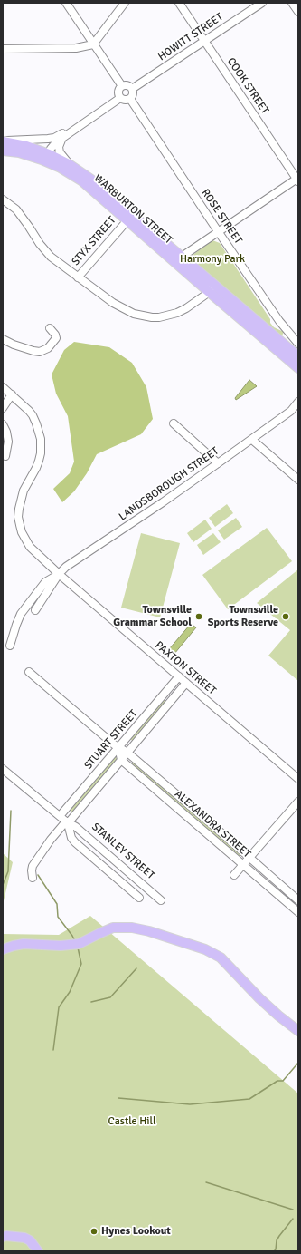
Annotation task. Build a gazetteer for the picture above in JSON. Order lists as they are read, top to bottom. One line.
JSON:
{"streets":{"main road":["WARBURTON STREET"],"street":["HOWITT STREET","COOK STREET","ROSE STREET","STYX STREET","LANDSBOROUGH STREET","PAXTON STREET","STUART STREET","ALEXANDRA STREET","STANLEY STREET"]},"crossings":[["HOWITT STREET","COOK STREET"],["HOWITT STREET","ROSE STREET"],["WARBURTON STREET","STYX STREET"],["LANDSBOROUGH STREET","PAXTON STREET"],["PAXTON STREET","STUART STREET"],["STUART STREET","ALEXANDRA STREET"],["STUART STREET","STANLEY STREET"]],"parks":["Harmony Park","Castle Hill"],"places":["Townsville Grammar School","Townsville Sports Reserve","Hynes Lookout"]}
